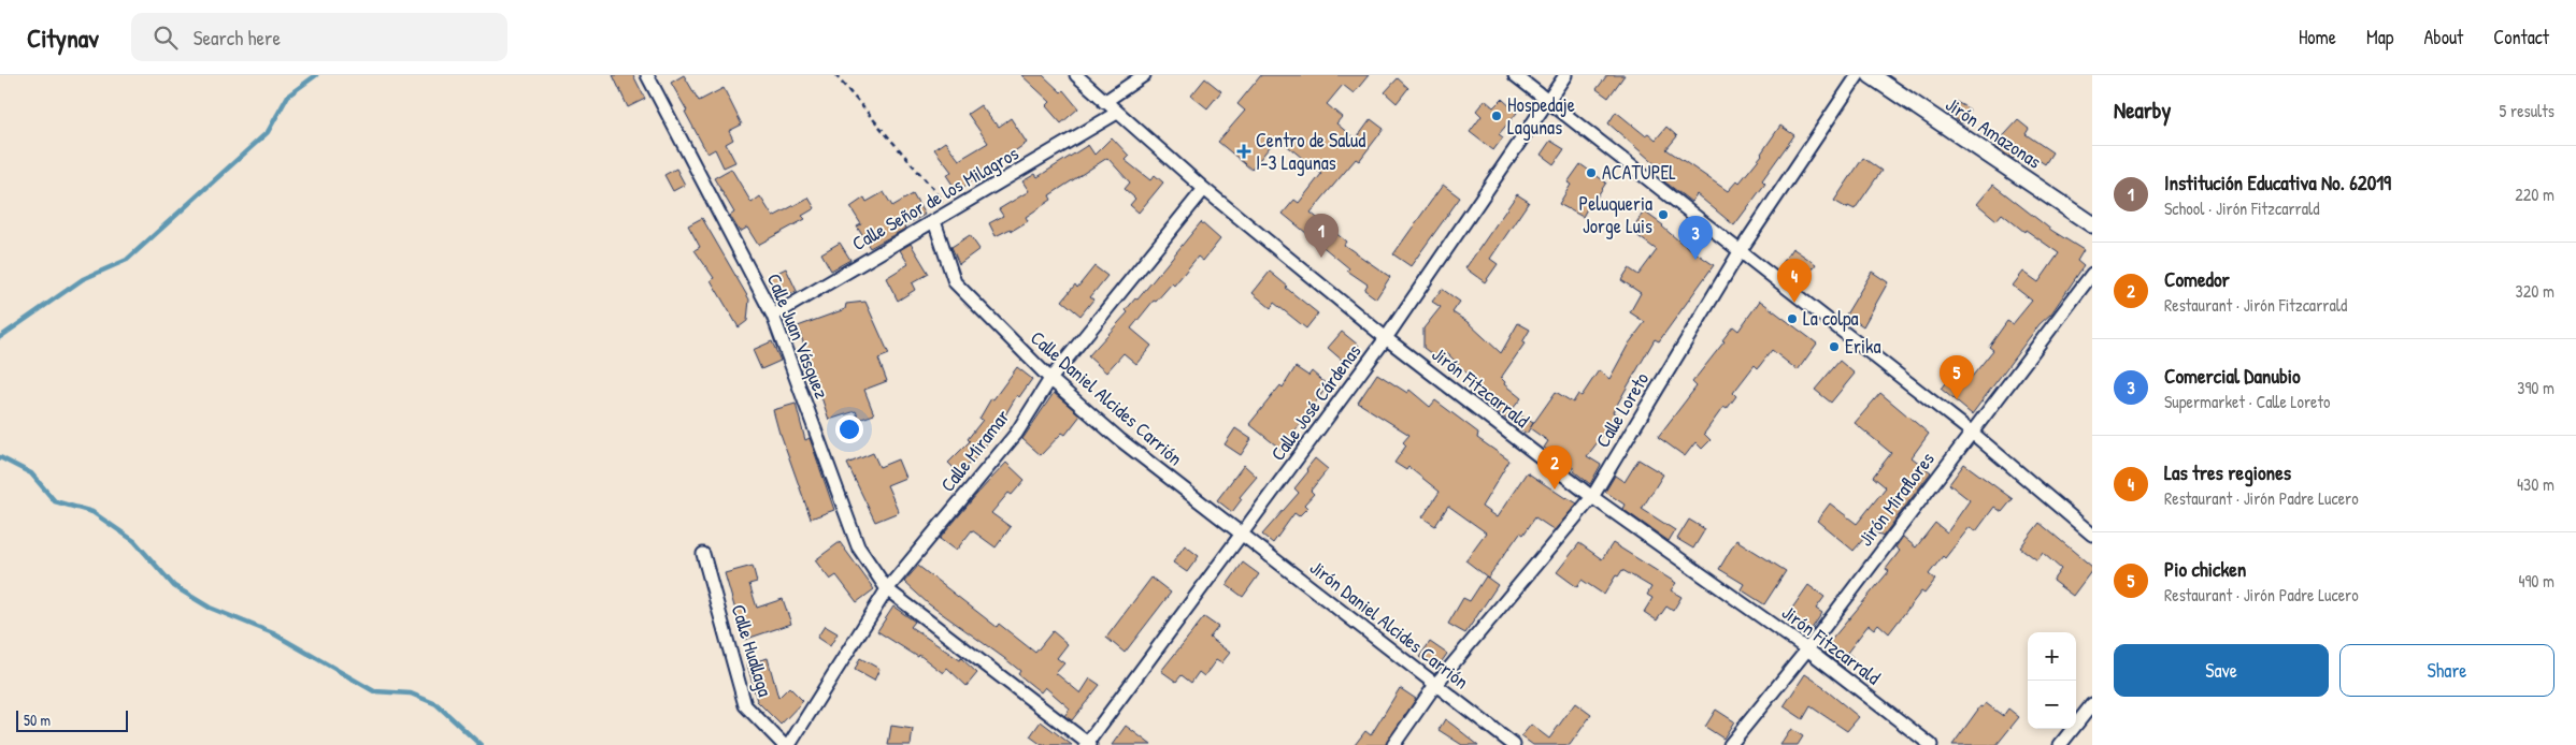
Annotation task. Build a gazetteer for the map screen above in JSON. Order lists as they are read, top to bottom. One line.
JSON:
{"streets":{"street":["Jirón Amazonas","Calle Señor de los Milagros","Calle Juan Vásquez","Jirón Fitzcarrald","Calle Daniel Alcides Carrión","Calle José Cárdenas","Calle Loreto","Calle Miramar","Jirón Miraflores","Jirón Daniel Alcides Carrión","Calle Huallaga"]},"crossings":[["Calle Señor de los Milagros","Calle Juan Vásquez"],["Calle Señor de los Milagros","Jirón Fitzcarrald"],["Calle Señor de los Milagros","Calle Daniel Alcides Carrión"],["Calle Juan Vásquez","Calle José Cárdenas"],["Calle Juan Vásquez","Calle Miramar"],["Jirón Fitzcarrald","Calle José Cárdenas"],["Jirón Fitzcarrald","Calle Loreto"],["Jirón Fitzcarrald","Calle Miramar"],["Jirón Fitzcarrald","Jirón Miraflores"],["Calle Daniel Alcides Carrión","Calle José Cárdenas"],["Calle Daniel Alcides Carrión","Calle Miramar"],["Calle Daniel Alcides Carrión","Jirón Daniel Alcides Carrión"],["Calle José Cárdenas","Jirón Daniel Alcides Carrión"],["Calle Loreto","Jirón Daniel Alcides Carrión"]],"places":{"other":["Hospedaje Lagunas","ACATUPEL","Peluqueria Jorge Luis","La colpa","Erika"],"health":["Centro de Salud I-3 Lagunas"]},"scale_bar":"50 m","page":{"header":"Citynav","search":"Search here","nav":["Home","Map","About","Contact"],"heading":["Nearby","5 results"],"list":[{"mark":"1","name":"Institución Educativa No. 62019","note":"School · Jirón Fitzcarrald","value":"220 m"},{"mark":"2","name":"Comedor","note":"Restaurant · Jirón Fitzcarrald","value":"320 m"},{"mark":"3","name":"Comercial Danubio","note":"Supermarket · Calle Loreto","value":"390 m"},{"mark":"4","name":"Las tres regiones","note":"Restaurant · Jirón Padre Lucero","value":"430 m"},{"mark":"5","name":"Pio chicken","note":"Restaurant · Jirón Padre Lucero","value":"490 m"}],"pins":["1","3","4","5","2"],"buttons":["Save","Share"],"map_buttons":["+","−"],"scale":"50 m"}}
